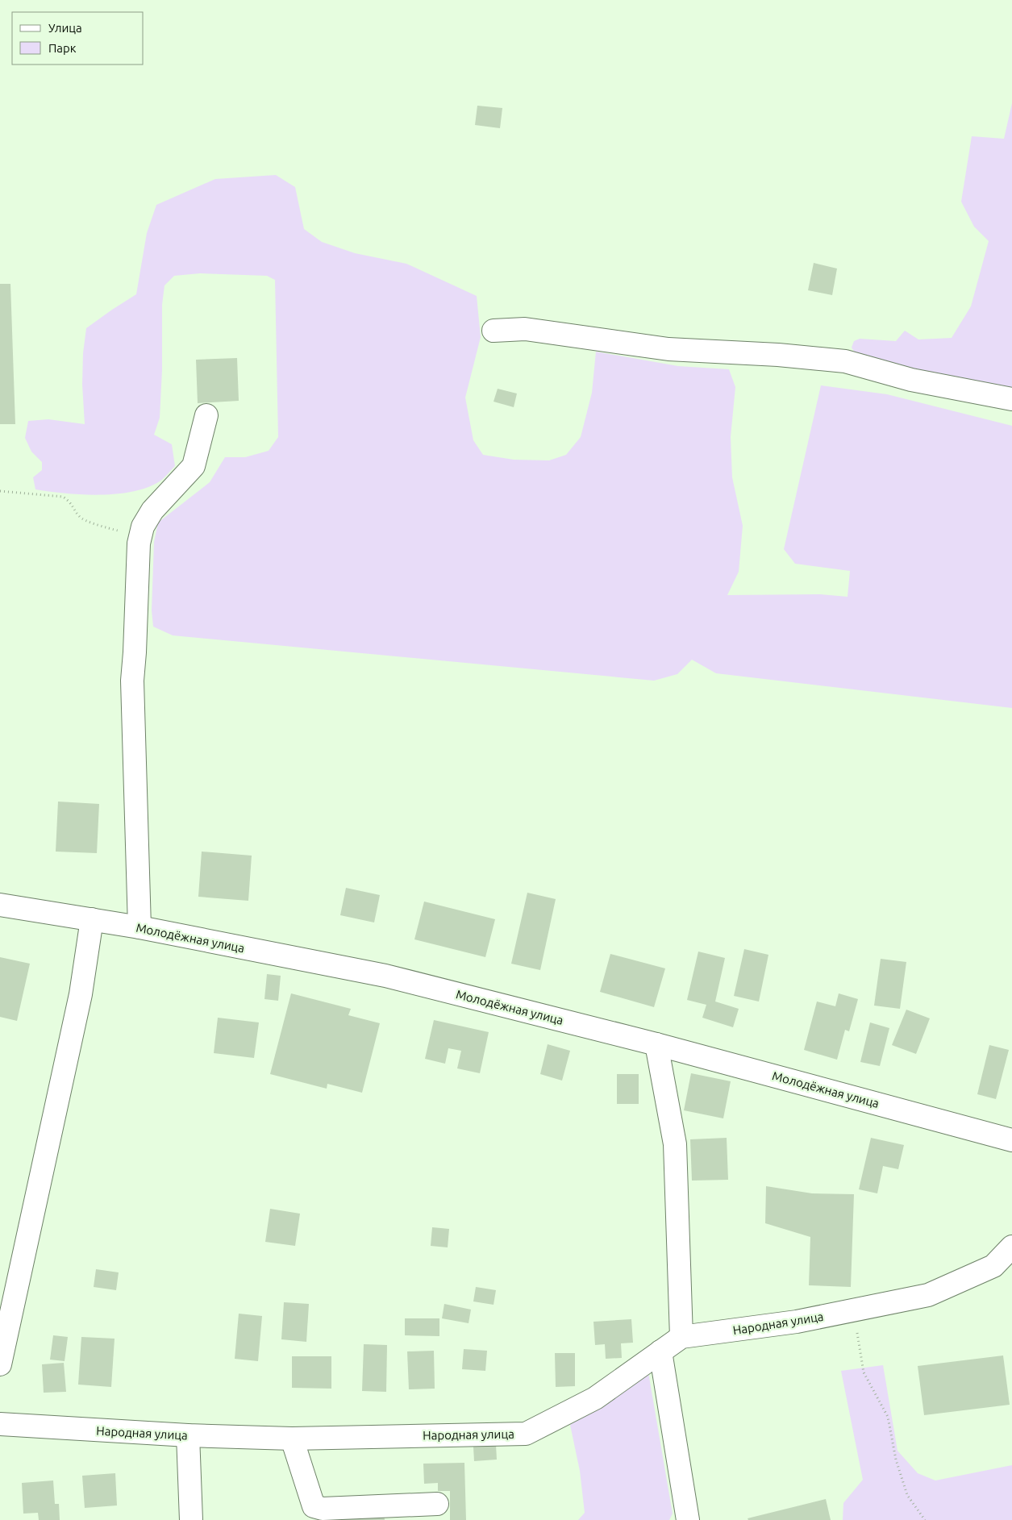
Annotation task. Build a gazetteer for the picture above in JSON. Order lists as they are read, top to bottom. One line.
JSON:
{"streets":{"street":["Молодёжная улица","Народная улица"]},"legend":["Улица","Парк"]}
